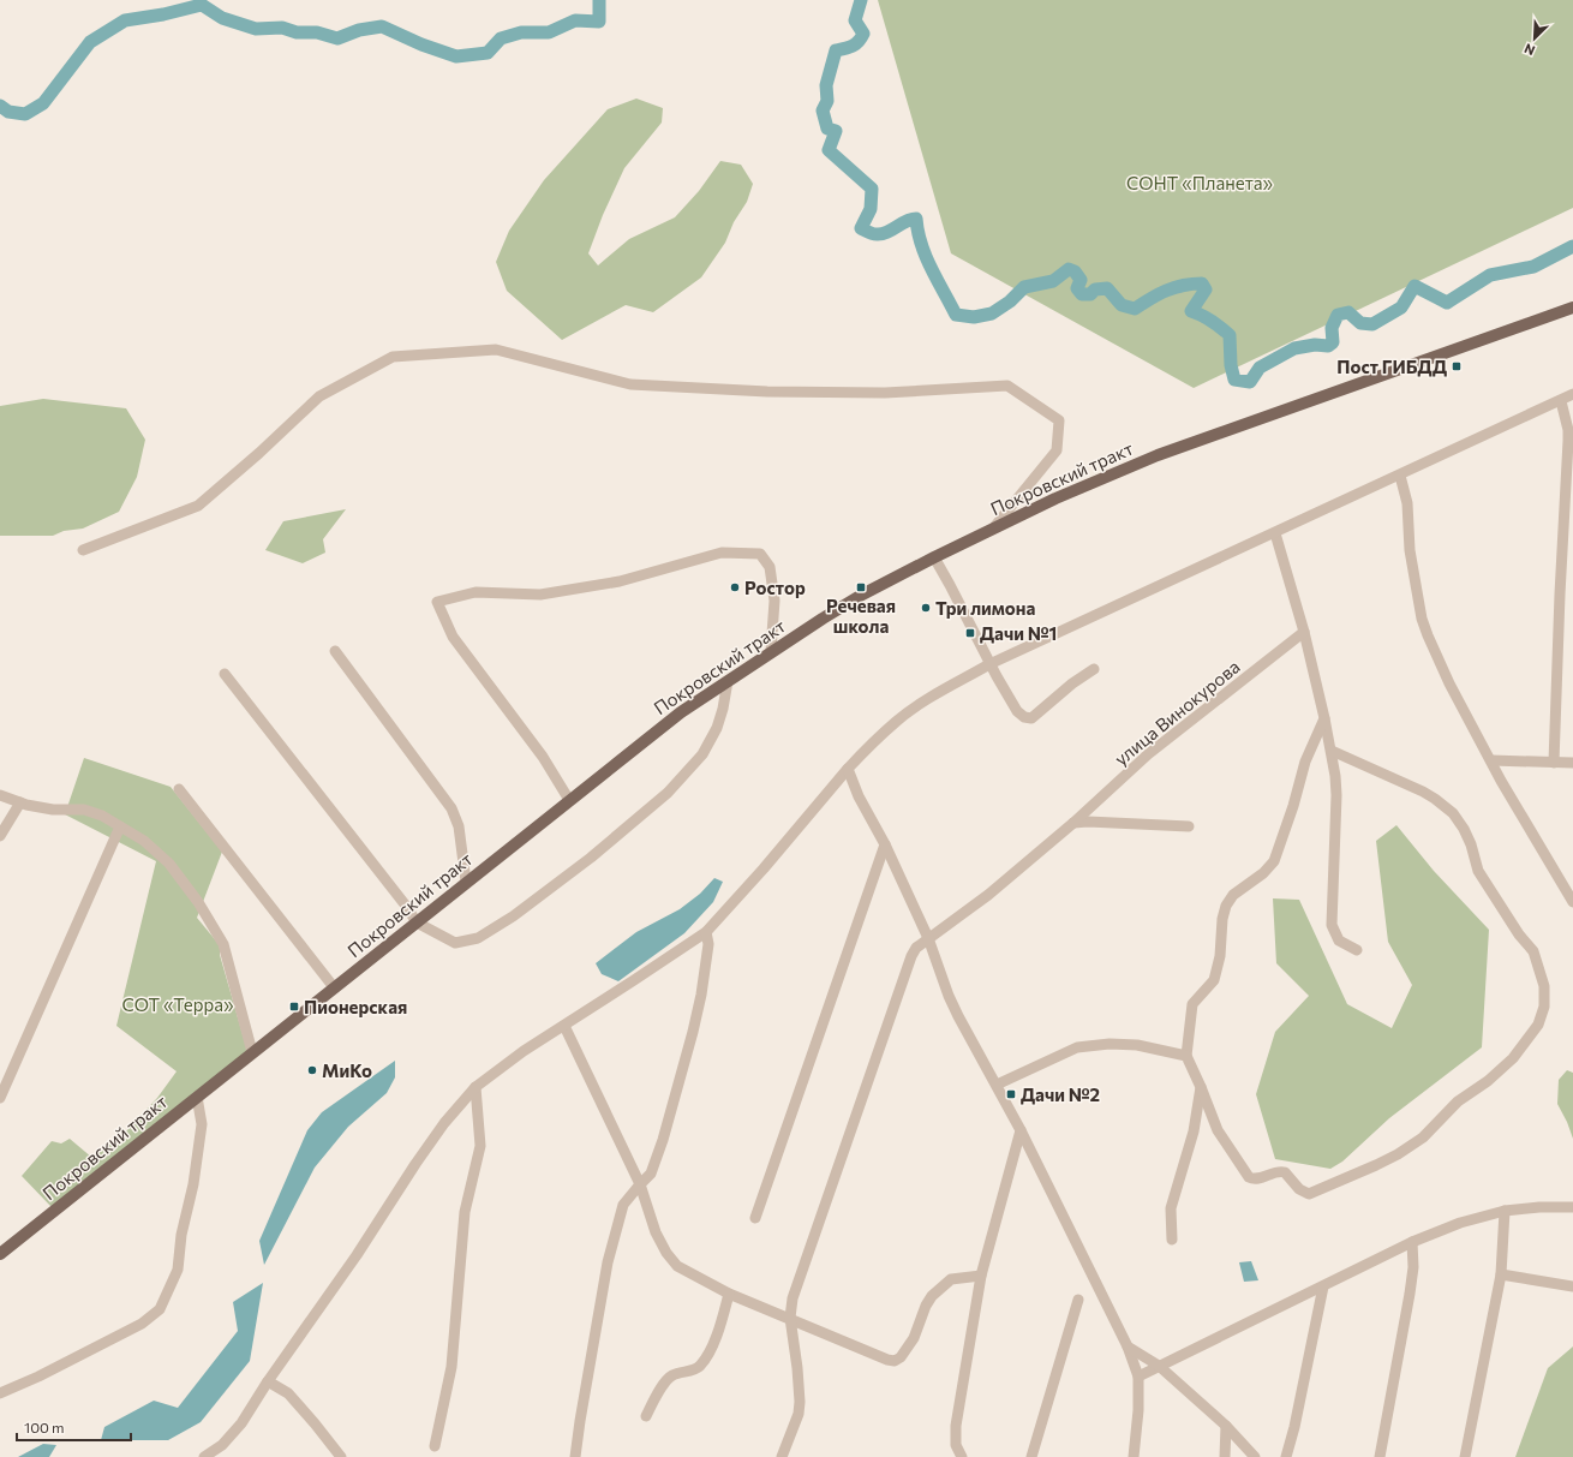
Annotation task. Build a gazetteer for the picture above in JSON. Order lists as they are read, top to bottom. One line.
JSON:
{"streets":{"main road":["Покровский тракт"],"street":["улица Винокурова"]},"parks":["СОНТ «Планета»","СОТ «Терра»"],"places":{"transit":["Пост ГИБДД","Речевая школа","Дачи №1","Пионерская","Дачи №2"],"other":["Ростор","Три лимона","МиКо"]},"scale_bar":"100 m","north":"bottom left"}
